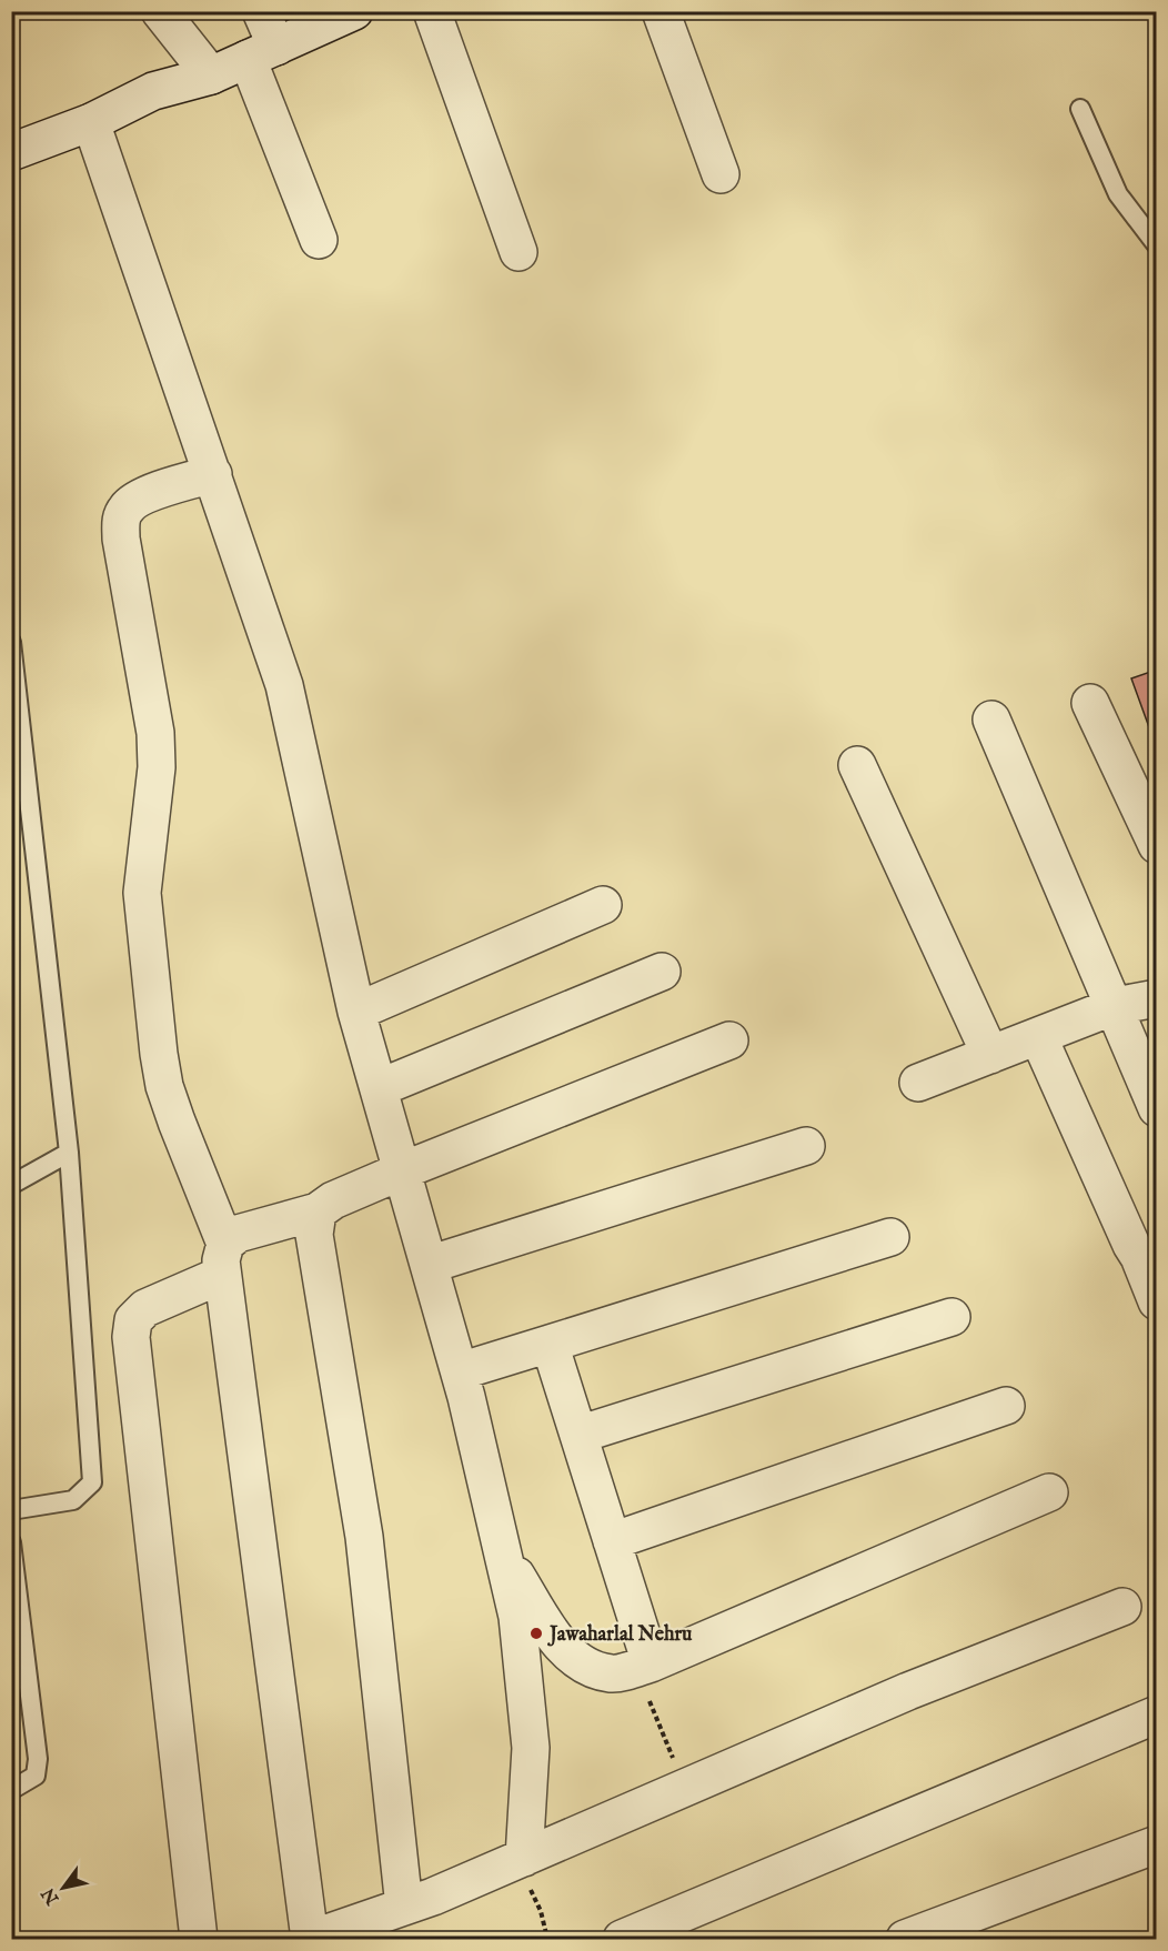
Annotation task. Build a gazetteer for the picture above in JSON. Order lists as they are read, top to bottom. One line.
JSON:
{"places":["Jawaharlal Nehru"],"north":"bottom left"}
